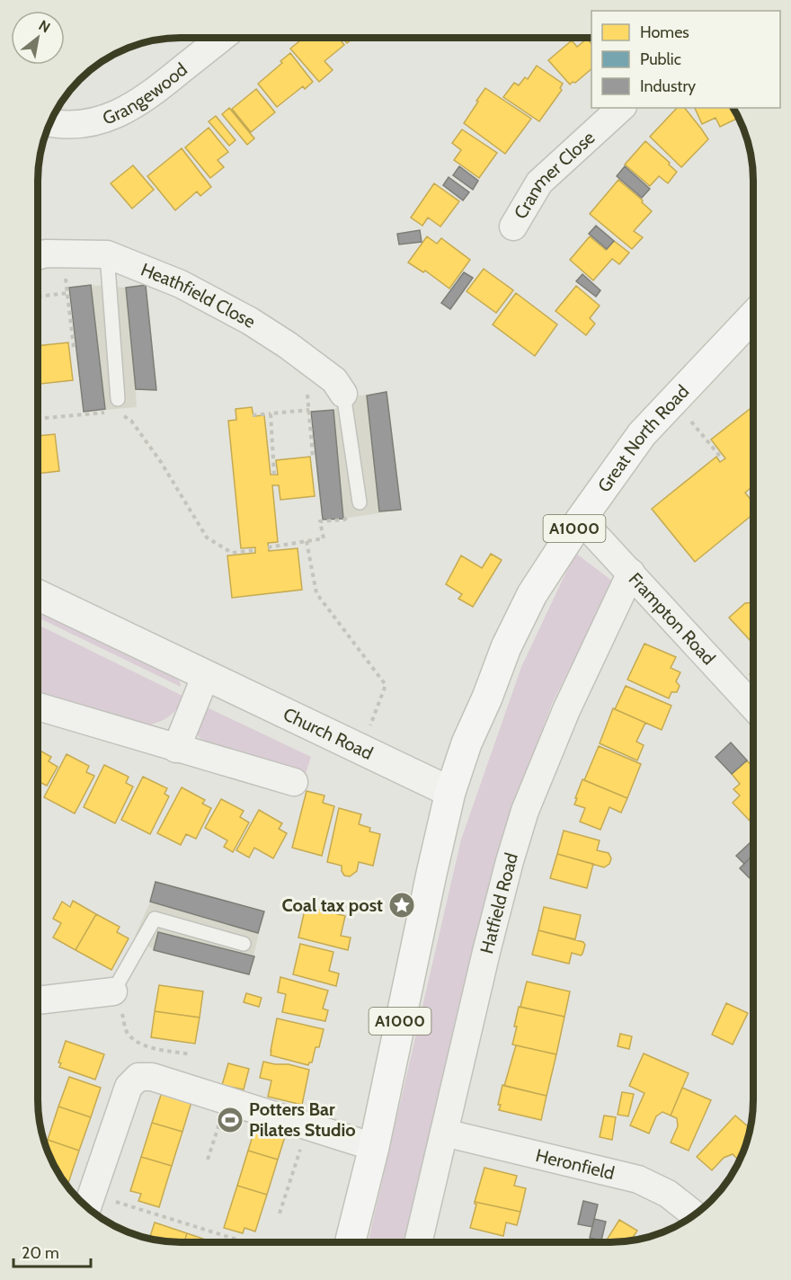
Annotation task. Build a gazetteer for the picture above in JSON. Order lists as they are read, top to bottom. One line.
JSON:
{"streets":{"main road":["Great North Road","A1000"],"street":["Grangewood","Cranmer Close","Heathfield Close","Frampton Road","Church Road","Hatfield Road","Heronfield"]},"crossings":[["Great North Road","A1000"],["Great North Road","Frampton Road"],["Great North Road","Church Road"],["A1000","Church Road"],["Frampton Road","Hatfield Road"],["Hatfield Road","Heronfield"]],"places":{"place":["Coal tax post"],"sports":["Potters Bar Pilates Studio"]},"legend":["Homes","Public","Industry"],"scale_bar":"20 m","north":"top right"}
